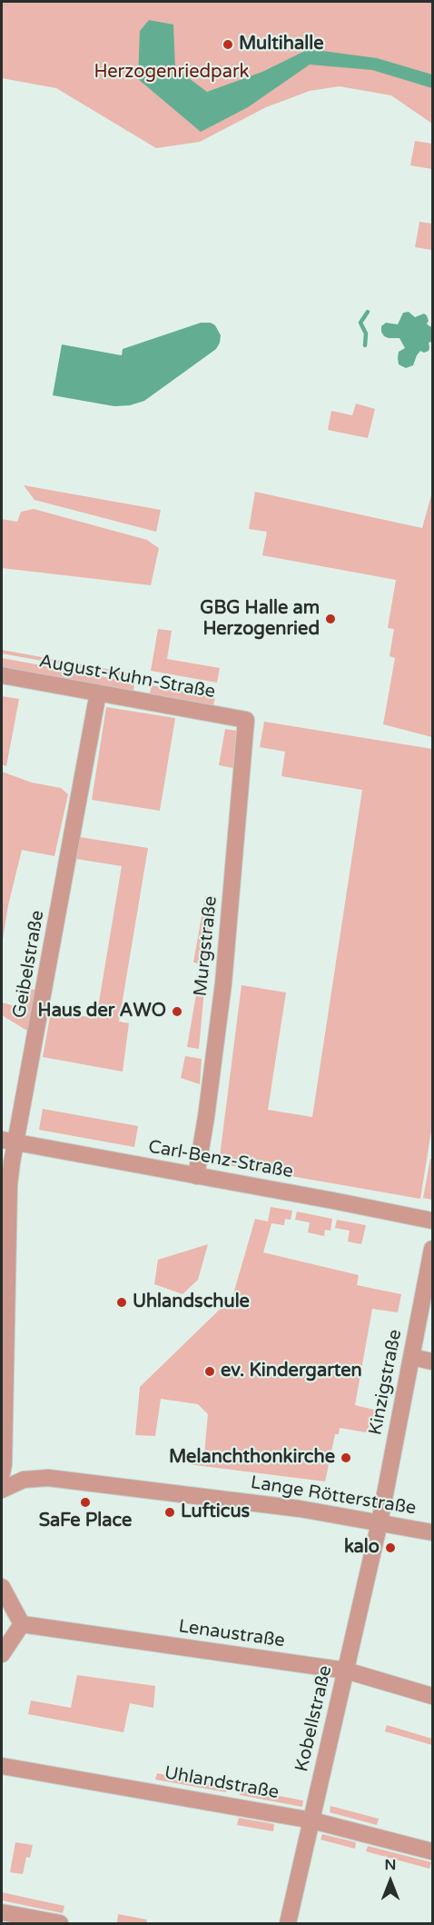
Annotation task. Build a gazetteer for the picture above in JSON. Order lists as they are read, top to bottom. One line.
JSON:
{"streets":{"street":["August-Kuhn-Straße","Murgstraße","Geibelstraße","Carl-Benz-Straße","Kinzigstraße","Lange Rötterstraße","Lenaustraße","Kobellstraße","Uhlandstraße"]},"crossings":[["August-Kuhn-Straße","Murgstraße"],["August-Kuhn-Straße","Geibelstraße"],["Murgstraße","Carl-Benz-Straße"],["Geibelstraße","Carl-Benz-Straße"],["Kinzigstraße","Lange Rötterstraße"],["Kinzigstraße","Kobellstraße"],["Lange Rötterstraße","Kobellstraße"],["Lenaustraße","Kobellstraße"],["Kobellstraße","Uhlandstraße"]],"parks":["Herzogenriedpark"],"places":["Multihalle","GBG Halle am Herzogenried","Haus der AWO","Uhlandschule","ev. Kindergarten","Melanchthonkirche","SaFe Place","Lufticus","kalo"],"north":"top"}
